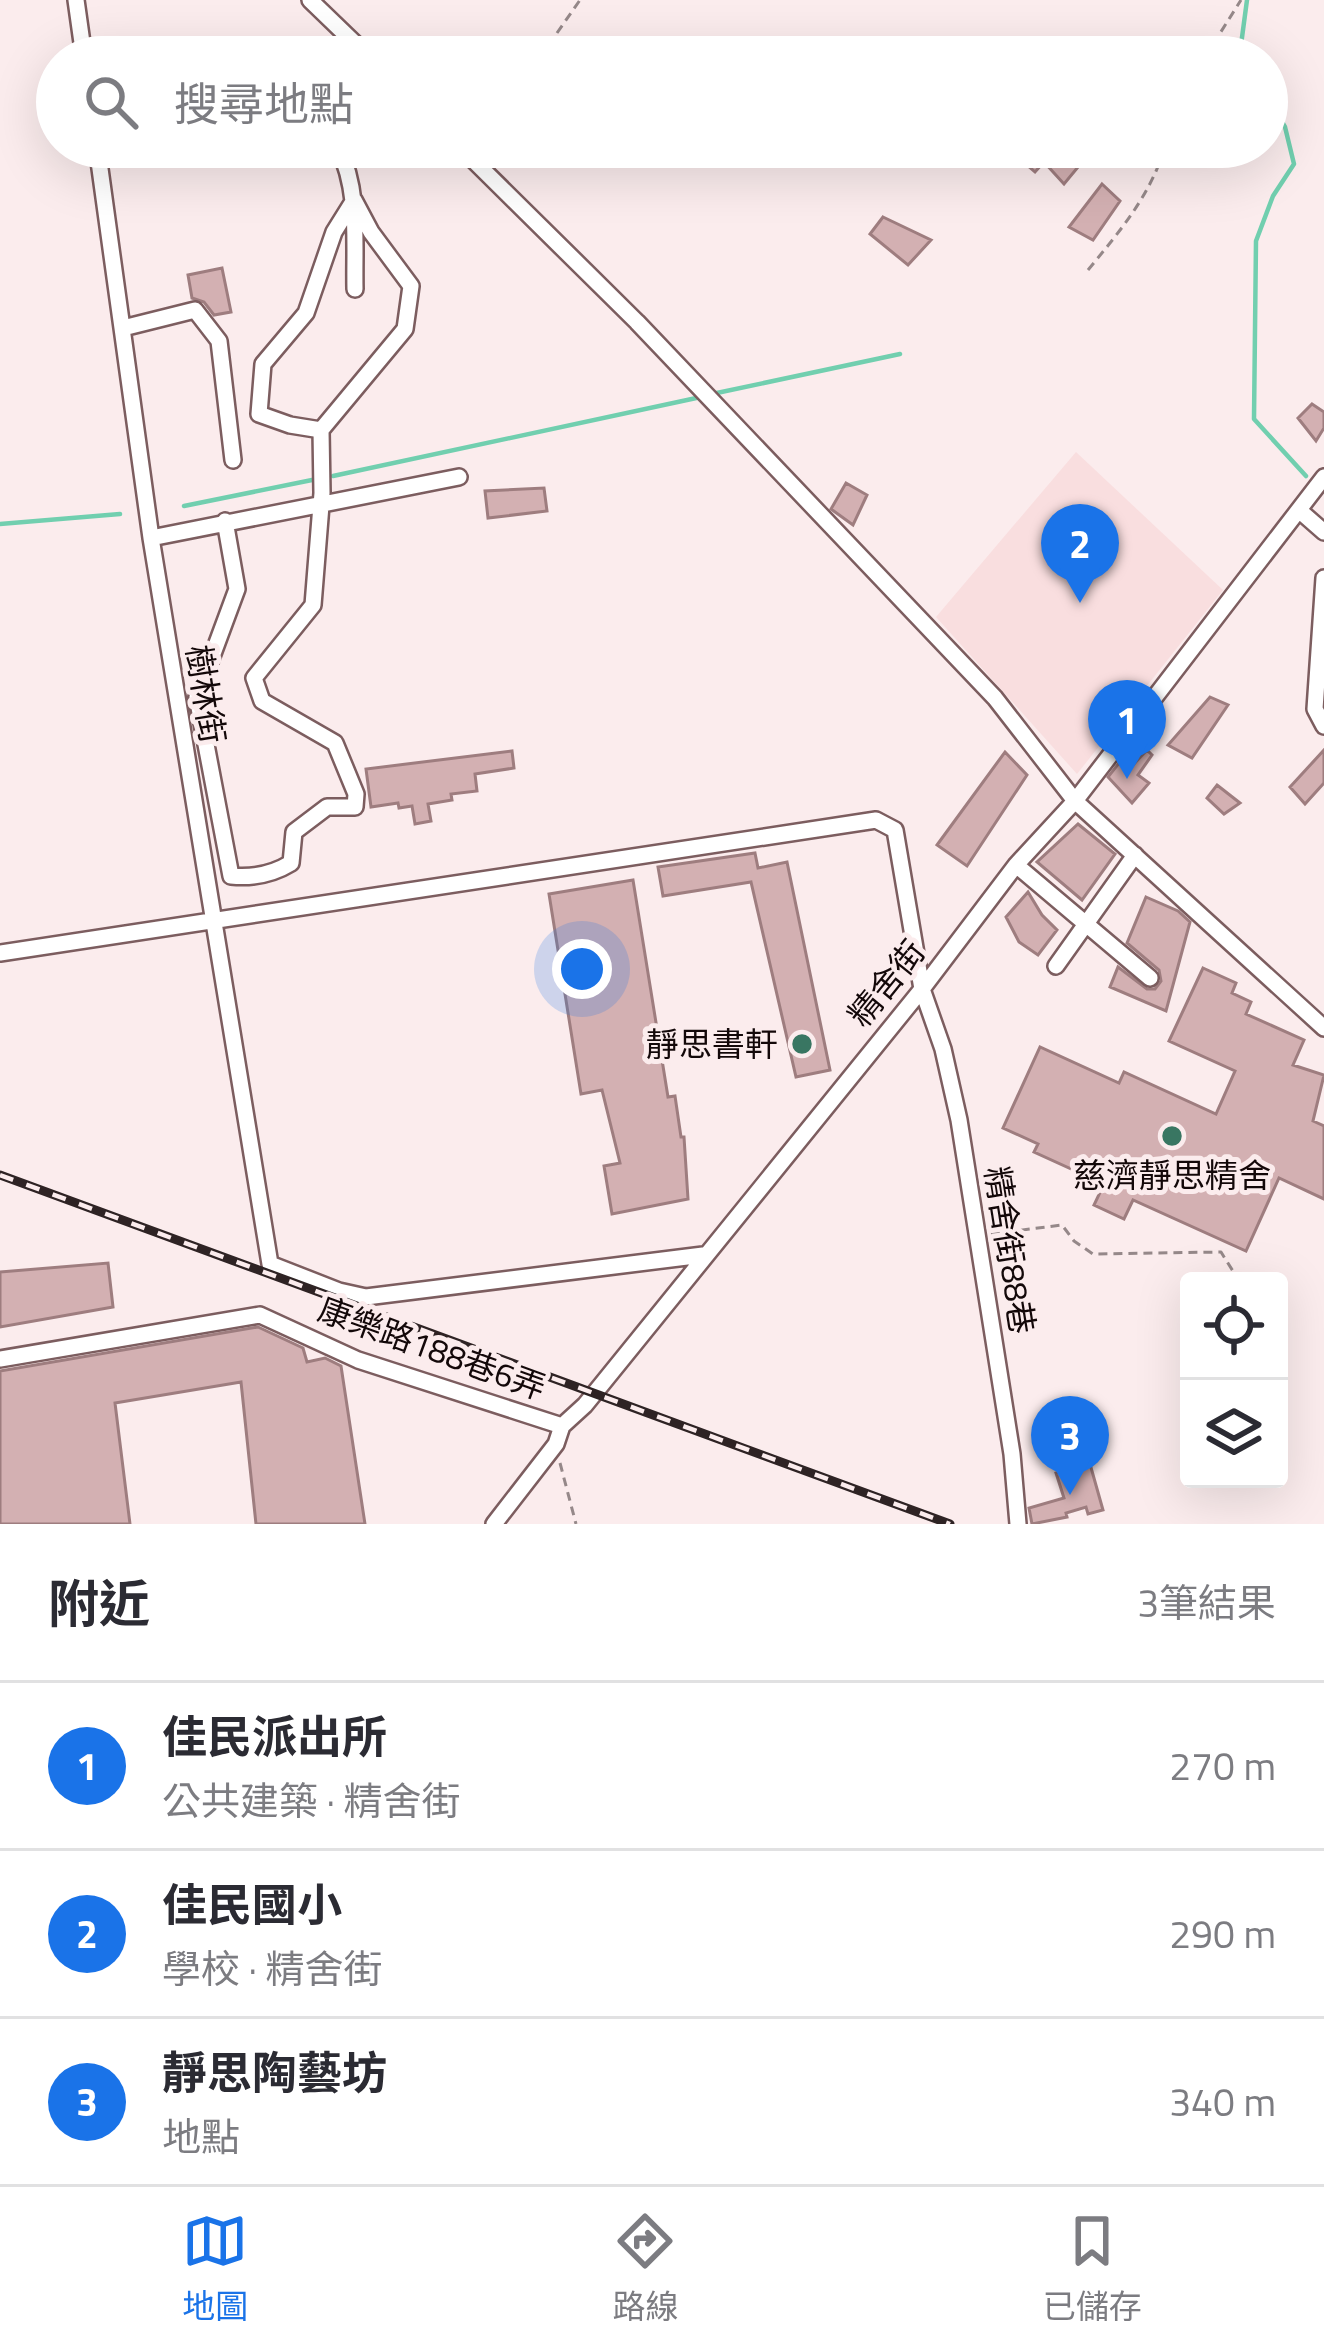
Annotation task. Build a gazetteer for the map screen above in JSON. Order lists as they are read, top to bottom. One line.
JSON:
{"streets":{"street":["樹林街","精舍街","精舍街88巷","康樂路188巷6弄"]},"crossings":[["樹林街","精舍街"],["樹林街","精舍街88巷"],["精舍街","精舍街88巷"],["精舍街","康樂路188巷6弄"]],"places":["靜思書軒","慈濟靜思精舍"],"page":{"search":"搜尋地點","pins":["2","1","3"],"heading":["附近","3筆結果"],"list":[{"mark":"1","name":"佳民派出所","note":"公共建築 · 精舍街","value":"270 m"},{"mark":"2","name":"佳民國小","note":"學校 · 精舍街","value":"290 m"},{"mark":"3","name":"靜思陶藝坊","note":"地點","value":"340 m"}],"nav":["地圖","路線","已儲存"]}}
